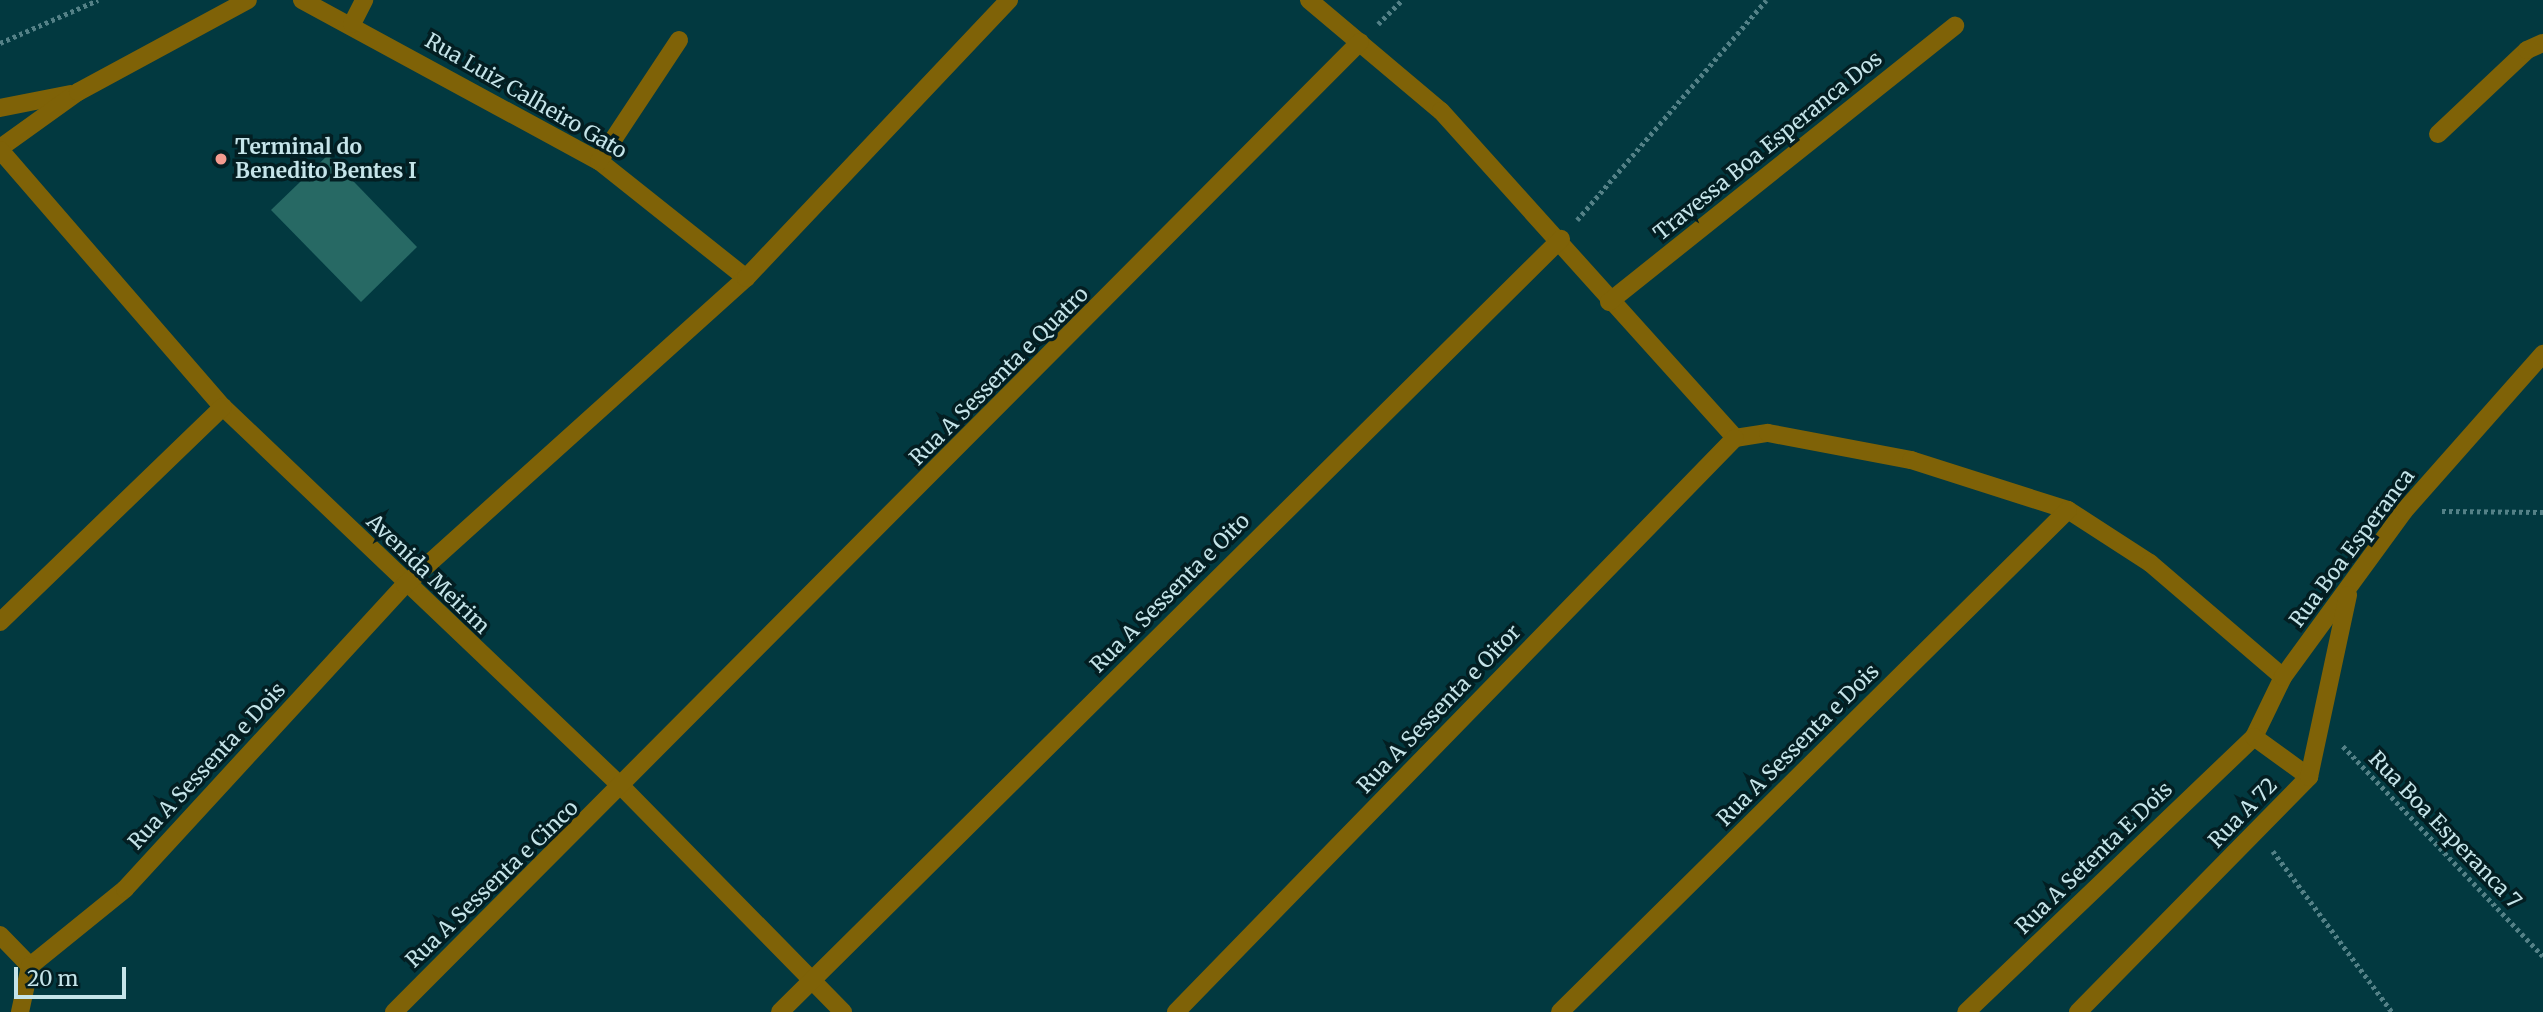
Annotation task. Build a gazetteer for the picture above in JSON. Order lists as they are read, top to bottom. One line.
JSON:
{"streets":{"street":["Rua Luiz Calheiro Gato","Travessa Boa Esperanca Dos","Rua A Sessenta e Quatro","Rua Boa Esperanca","Avenida Meirim","Rua A Sessenta e Oito","Rua A Sessenta e Oitor","Rua A Sessenta e Dois","Rua A 72","Rua A Setenta E Dois","Rua A Sessenta e Cinco"],"path":["Rua Boa Esperanca 7"]},"crossings":[["Rua A Sessenta e Quatro","Avenida Meirim"],["Rua A Sessenta e Quatro","Rua A Sessenta e Cinco"],["Rua Boa Esperanca","Rua A 72"],["Rua Boa Esperanca","Rua A Setenta E Dois"],["Avenida Meirim","Rua A Sessenta e Oito"],["Avenida Meirim","Rua A Sessenta e Dois"],["Avenida Meirim","Rua A Sessenta e Cinco"],["Rua A 72","Rua Boa Esperanca 7"]],"places":["Terminal do Benedito Bentes I"],"scale_bar":"20 m"}
